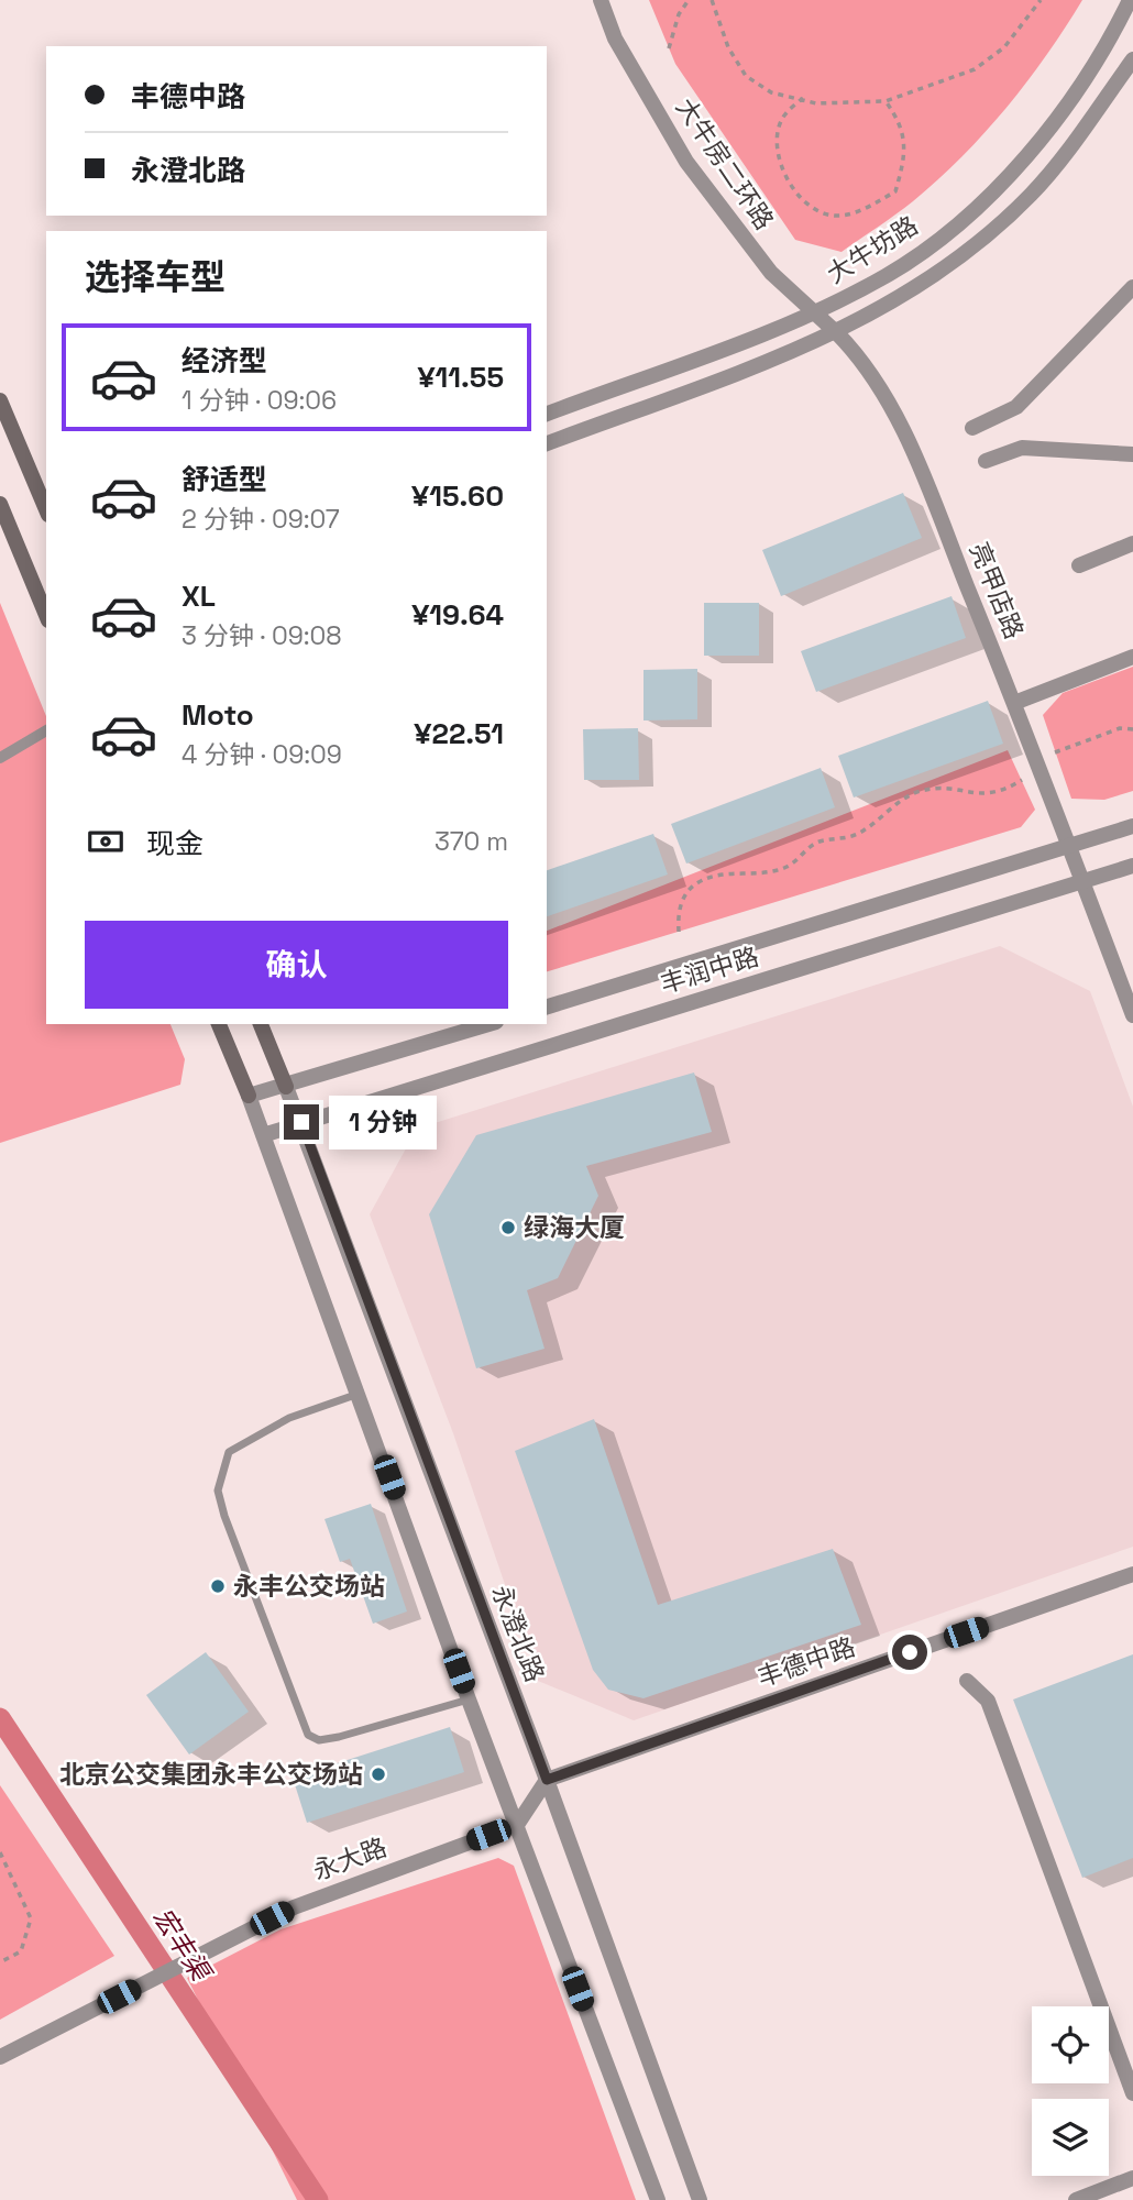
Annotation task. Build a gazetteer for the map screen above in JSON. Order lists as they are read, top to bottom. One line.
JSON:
{"streets":{"street":["大牛房二环路","大牛坊路","亮甲店路","丰润中路","永澄北路","丰德中路","永大路"]},"crossings":[["大牛房二环路","大牛坊路"],["大牛房二环路","亮甲店路"],["亮甲店路","丰润中路"],["丰润中路","永澄北路"],["永澄北路","丰德中路"]],"water":["宏丰渠"],"places":["绿海大厦","永丰公交场站","北京公交集团永丰公交场站"],"page":{"banner":["丰德中路","永澄北路"],"heading":"选择车型","list":[{"name":"经济型","note":"1 分钟 · 09:06","value":"¥11.55"},{"name":"舒适型","note":"2 分钟 · 09:07","value":"¥15.60"},{"name":"XL","note":"3 分钟 · 09:08","value":"¥19.64"},{"name":"Moto","note":"4 分钟 · 09:09","value":"¥22.51"}],"pay":["现金","370 m"],"buttons":"确认","bubble":"1 分钟"}}
